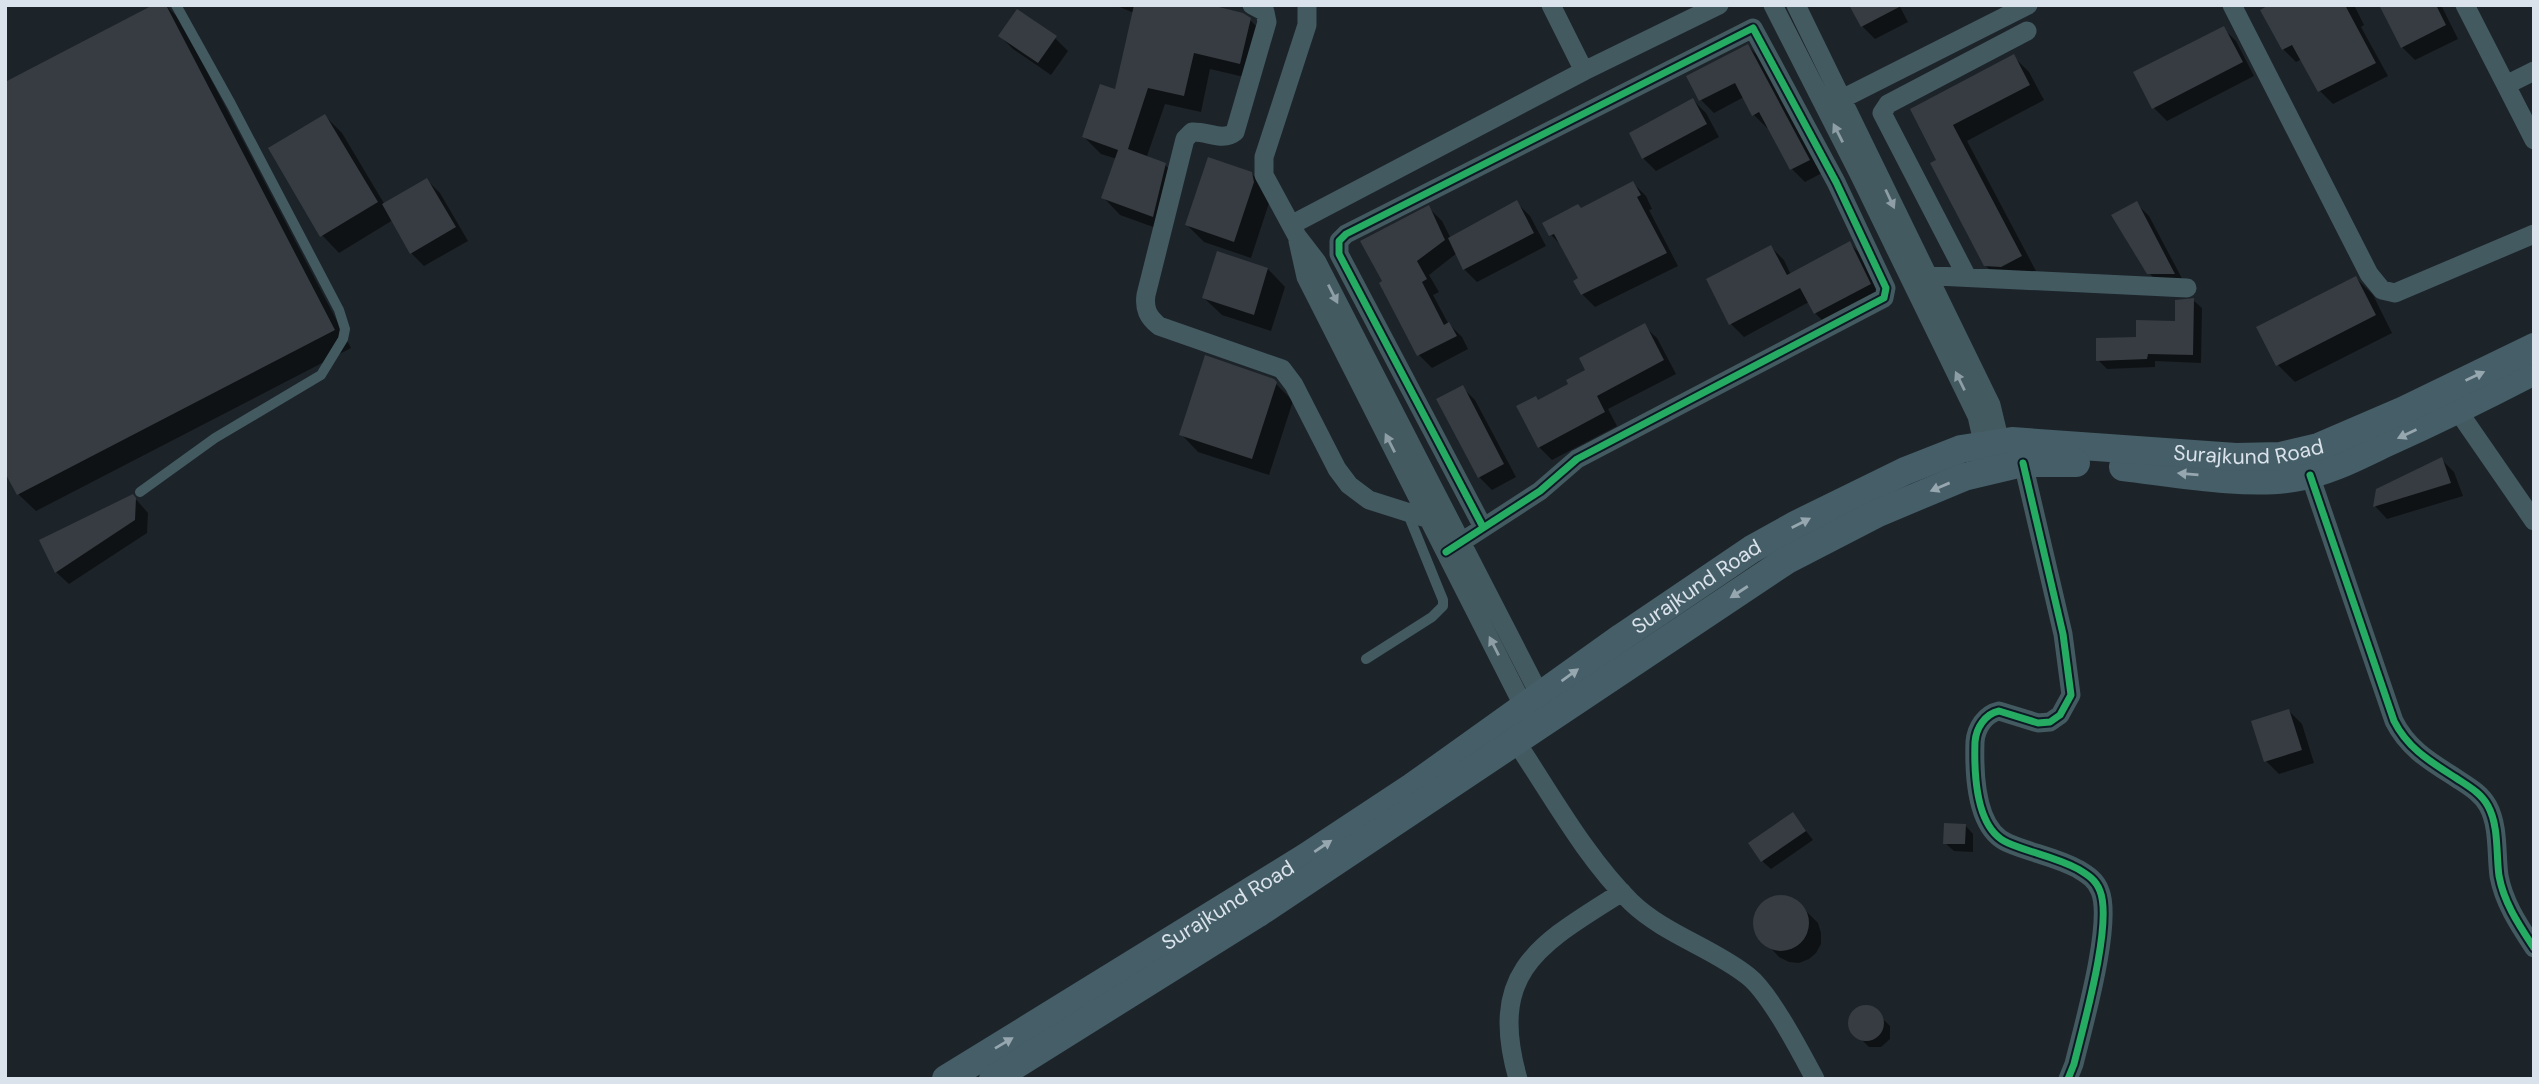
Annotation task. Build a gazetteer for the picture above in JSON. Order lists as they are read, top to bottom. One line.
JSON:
{"streets":{"main road":["Surajkund Road"]}}
